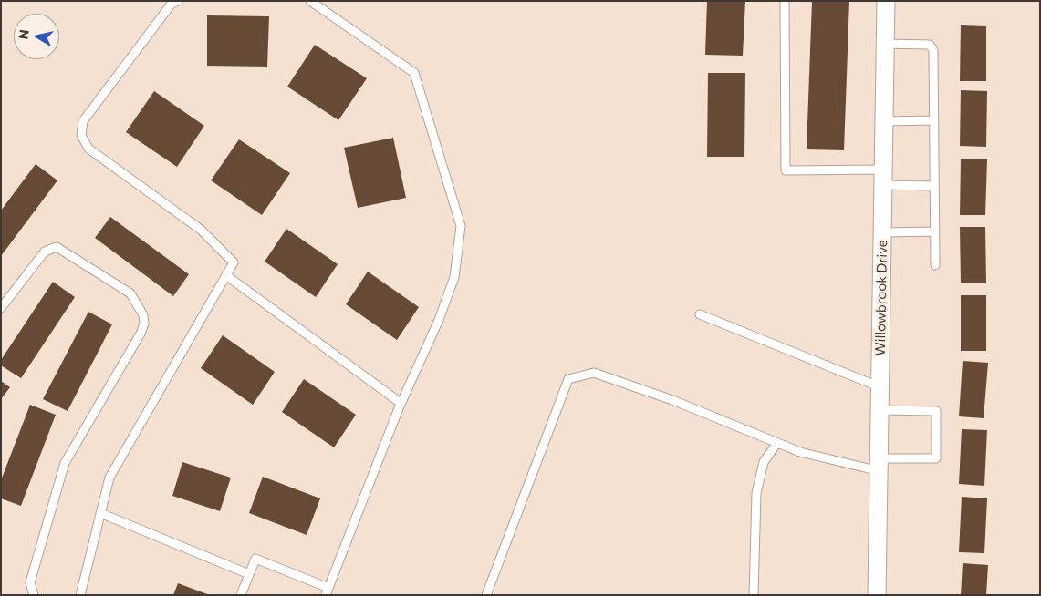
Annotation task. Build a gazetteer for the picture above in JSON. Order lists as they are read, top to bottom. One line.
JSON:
{"streets":{"street":["Willowbrook Drive"]},"north":"left"}
